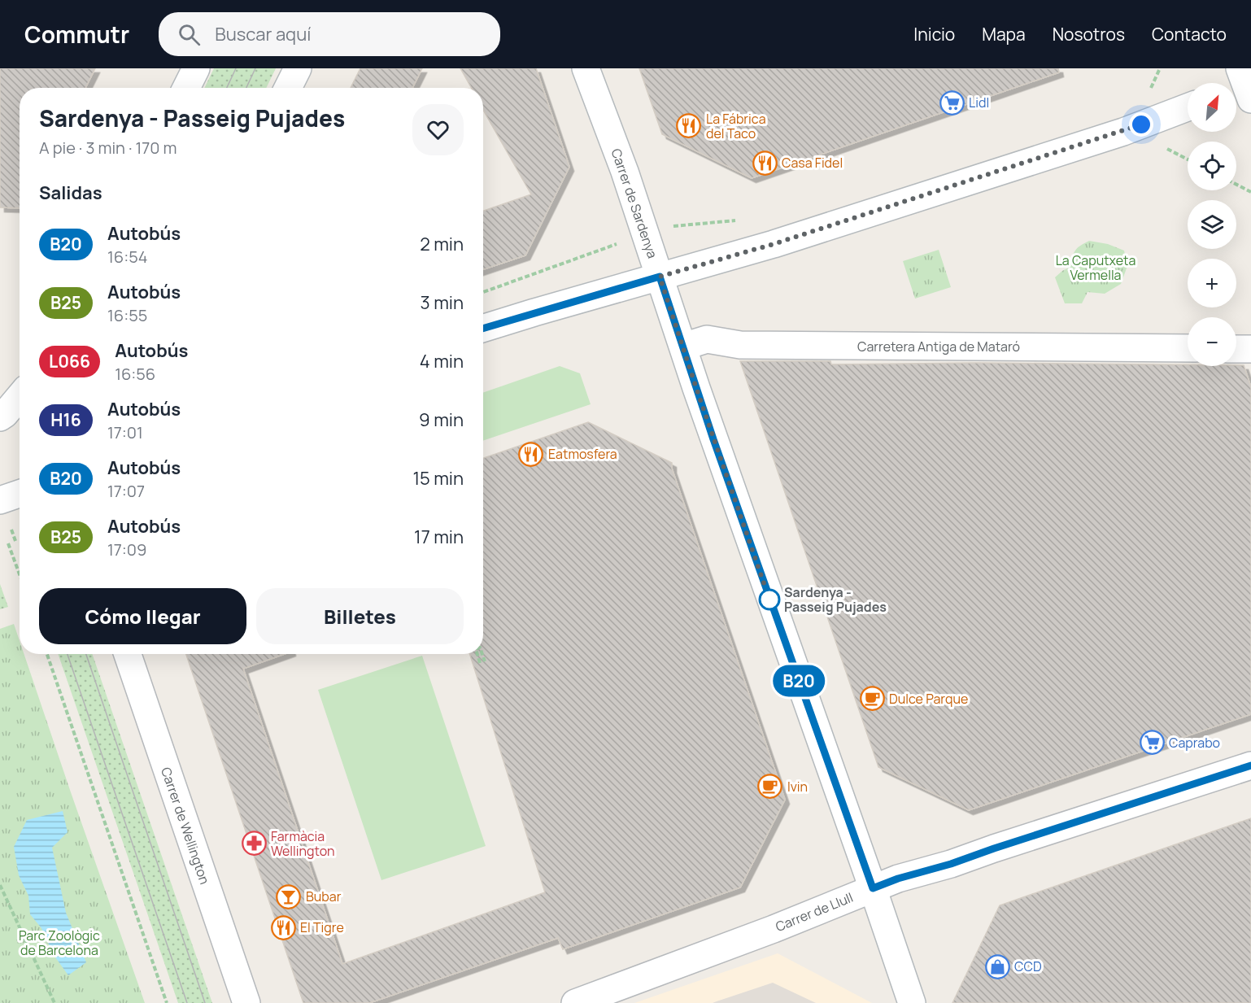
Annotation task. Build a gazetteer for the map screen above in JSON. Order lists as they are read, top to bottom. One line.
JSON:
{"streets":{"street":["Carrer de Sardenya","Carretera Antiga de Mataró","Carrer de Wellington","Carrer de Llull"]},"crossings":[["Carrer de Sardenya","Carretera Antiga de Mataró"],["Carrer de Sardenya","Carrer de Llull"]],"parks":["La Caputxeta Vermella","Parc Zoològic de Barcelona"],"places":{"supermarket":["Lidl","Caprabo"],"restaurant":["La Fábrica del Taco","Casa Fidel","Eatmosfera","El Tigre"],"other":["Sardenya - Passeig Pujades"],"cafe":["Dulce Parque","Ivin"],"pharmacy":["Farmàcia Wellington"],"bar":["Bubar"],"shop":["CCD"]},"lines":["bus line B20"],"north":"top right","page":{"header":"Commutr","search":"Buscar aquí","nav":["Inicio","Mapa","Nosotros","Contacto"],"on_map":"B20","map_buttons":["+","−"],"heading":[["Sardenya - Passeig Pujades","A pie · 3 min · 170 m"],"Salidas"],"list":[{"mark":"B20","name":"Autobús","note":"16:54","value":"2 min"},{"mark":"B25","name":"Autobús","note":"16:55","value":"3 min"},{"mark":"L066","name":"Autobús","note":"16:56","value":"4 min"},{"mark":"H16","name":"Autobús","note":"17:01","value":"9 min"},{"mark":"B20","name":"Autobús","note":"17:07","value":"15 min"},{"mark":"B25","name":"Autobús","note":"17:09","value":"17 min"}],"buttons":["Cómo llegar","Billetes"]}}
